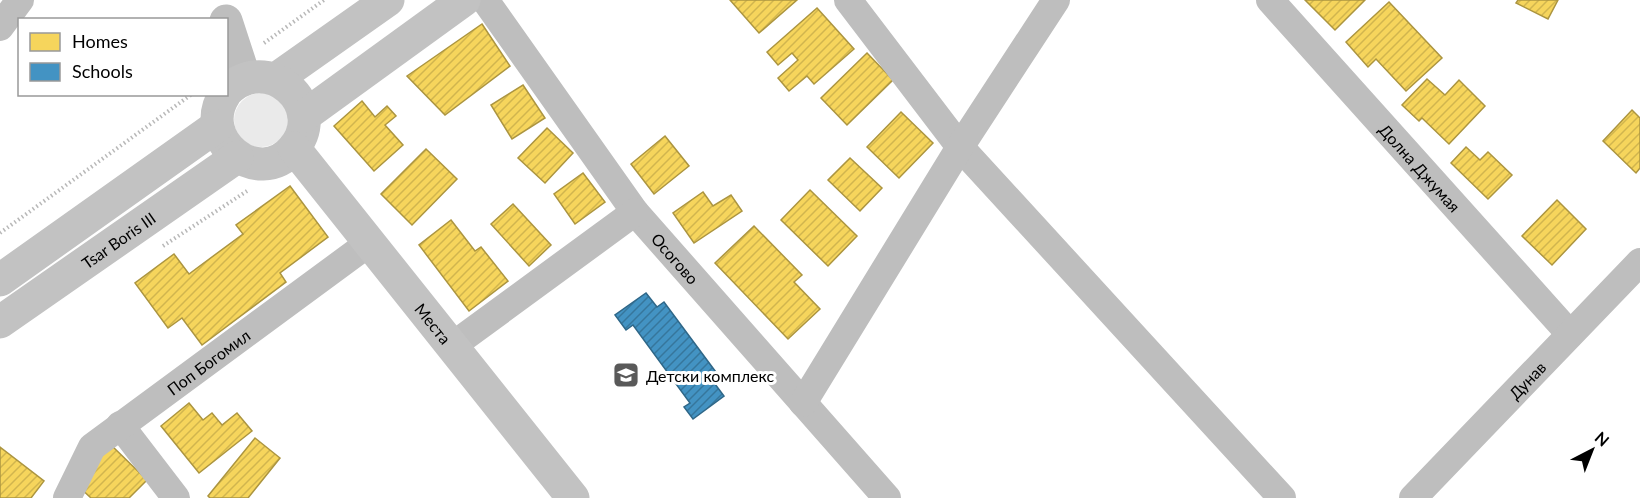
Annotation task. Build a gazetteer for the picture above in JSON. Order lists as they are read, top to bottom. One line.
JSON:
{"streets":{"main road":["Tsar Boris III","Места"],"street":["Долна Джумая","Осогово","Поп Богомил","Дунав"]},"crossings":[["Долна Джумая","Дунав"],["Tsar Boris III","Места"],["Места","Поп Богомил"]],"places":{"school or university":["Детски комплекс"]},"legend":["Homes","Schools"],"north":"top right"}
